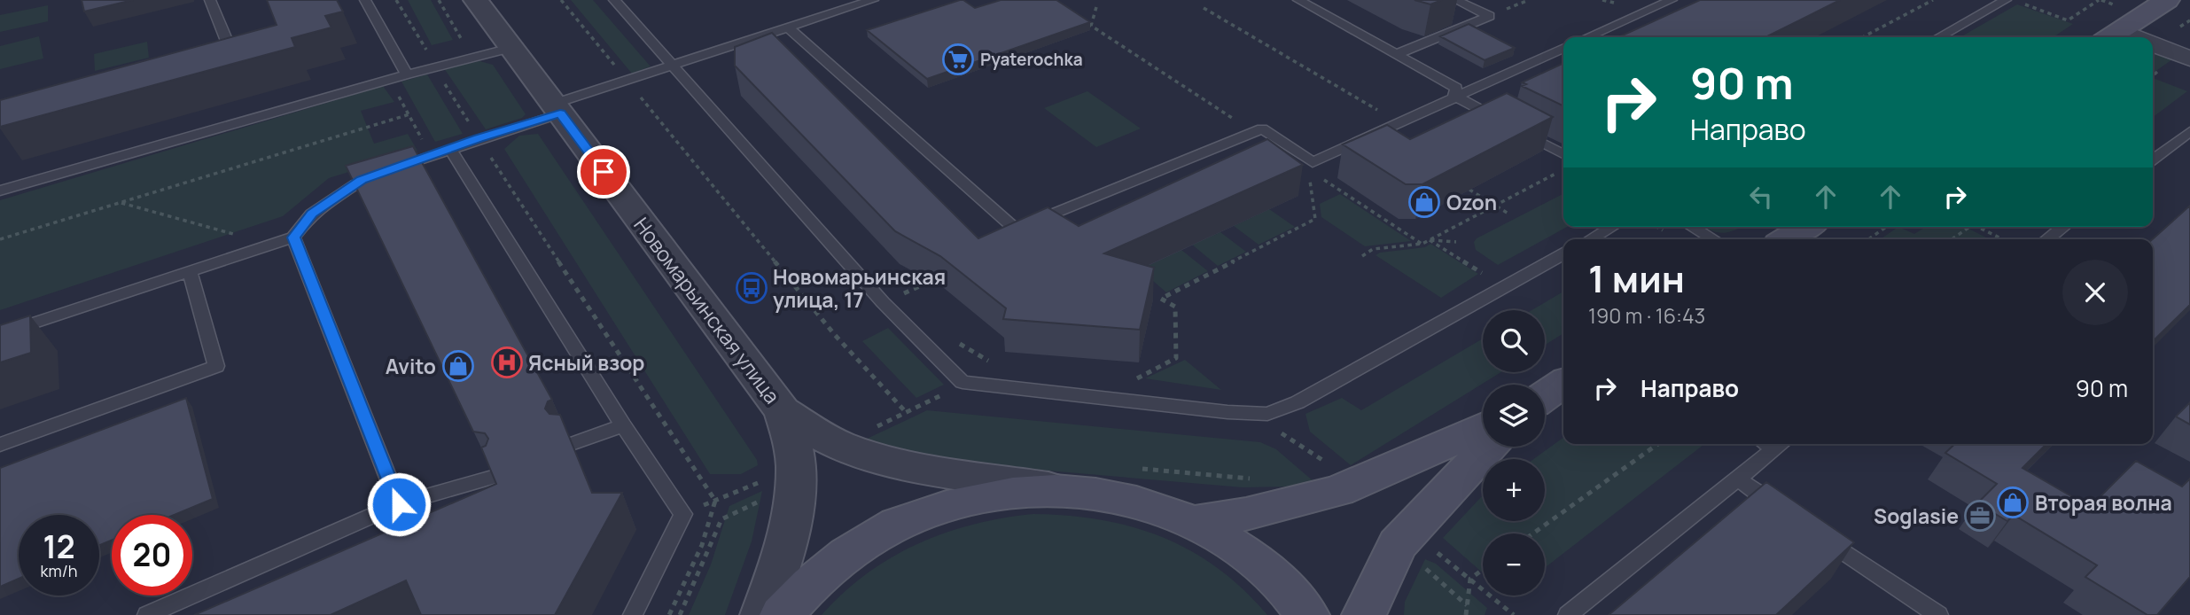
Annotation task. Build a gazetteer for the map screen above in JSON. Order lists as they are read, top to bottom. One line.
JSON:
{"streets":{"street":["Новомарьинская улица"]},"places":{"supermarket":["Pyaterochka"],"shop":["Ozon","Avito","Вторая волна"],"bus stop":["Новомарьинская улица, 17"],"hospital":["Ясный взор"],"office":["Soglasie"]},"page":{"turn":["90 m","Направо"],"heading":["1 мин","190 m · 16:43"],"map_buttons":["+","−"],"list":[{"name":"Направо","value":"90 m"}],"speed":"12 km/h","limit":"20"}}
